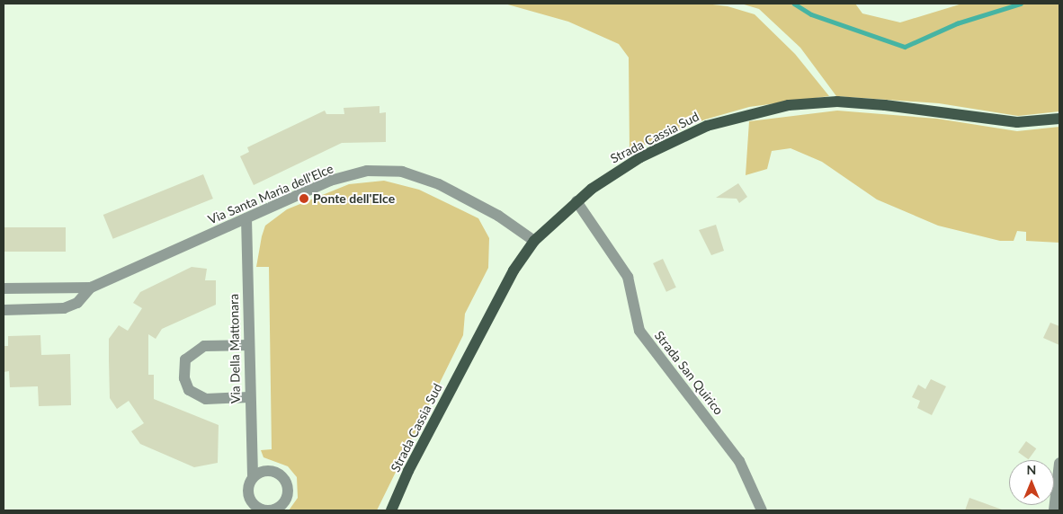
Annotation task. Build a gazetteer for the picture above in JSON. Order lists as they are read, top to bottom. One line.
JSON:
{"streets":{"main road":["Strada Cassia Sud"],"street":["Via Santa Maria dell'Elce","Via Della Mattonara","Strada San Quirico"]},"crossings":[["Strada Cassia Sud","Via Santa Maria dell'Elce"],["Strada Cassia Sud","Strada San Quirico"],["Via Santa Maria dell'Elce","Via Della Mattonara"]],"places":["Ponte dell'Elce"],"north":"top"}
